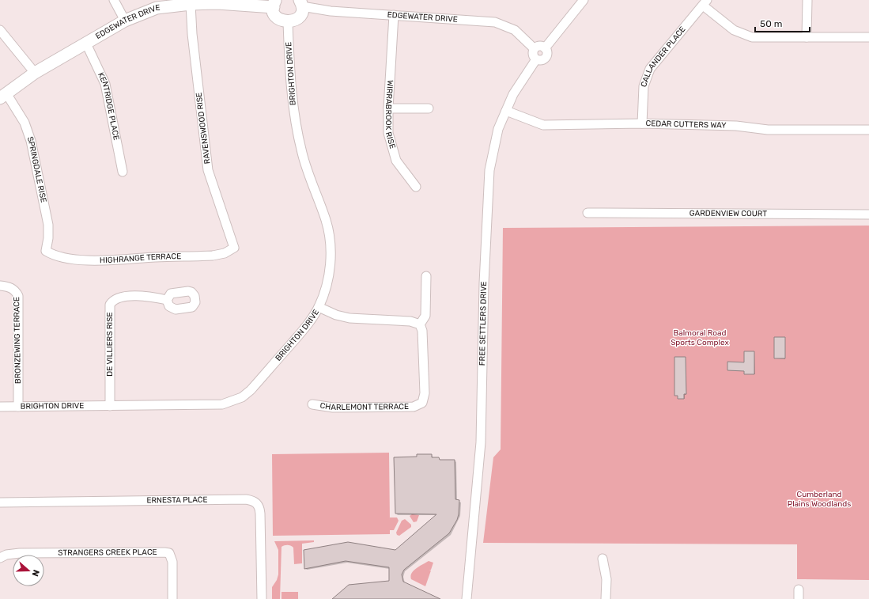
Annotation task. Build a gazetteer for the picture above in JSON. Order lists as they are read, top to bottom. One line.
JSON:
{"streets":{"street":["EDGEWATER DRIVE","CALLANDER PLACE","BRIGHTON DRIVE","KENTRIDGE PLACE","WIRRABROOK RISE","CEDAR CUTTERS WAY","RAVENSWOOD RISE","SPRINGDALE RISE","GARDENVIEW COURT","HIGHRANGE TERRACE","FREE SETTLERS DRIVE","BRONZEWING TERRACE","DE VILLIERS RISE","CHARLEMONT TERRACE","ERNESTA PLACE","STRANGERS CREEK PLACE"]},"crossings":[["EDGEWATER DRIVE","KENTRIDGE PLACE"],["EDGEWATER DRIVE","WIRRABROOK RISE"],["EDGEWATER DRIVE","RAVENSWOOD RISE"],["EDGEWATER DRIVE","SPRINGDALE RISE"],["EDGEWATER DRIVE","FREE SETTLERS DRIVE"],["CALLANDER PLACE","CEDAR CUTTERS WAY"],["BRIGHTON DRIVE","BRONZEWING TERRACE"],["BRIGHTON DRIVE","DE VILLIERS RISE"],["CEDAR CUTTERS WAY","FREE SETTLERS DRIVE"],["RAVENSWOOD RISE","HIGHRANGE TERRACE"],["SPRINGDALE RISE","HIGHRANGE TERRACE"]],"parks":["Balmoral Road Sports Complex","Cumberland Plains Woodlands"],"scale_bar":"50 m","north":"right"}
